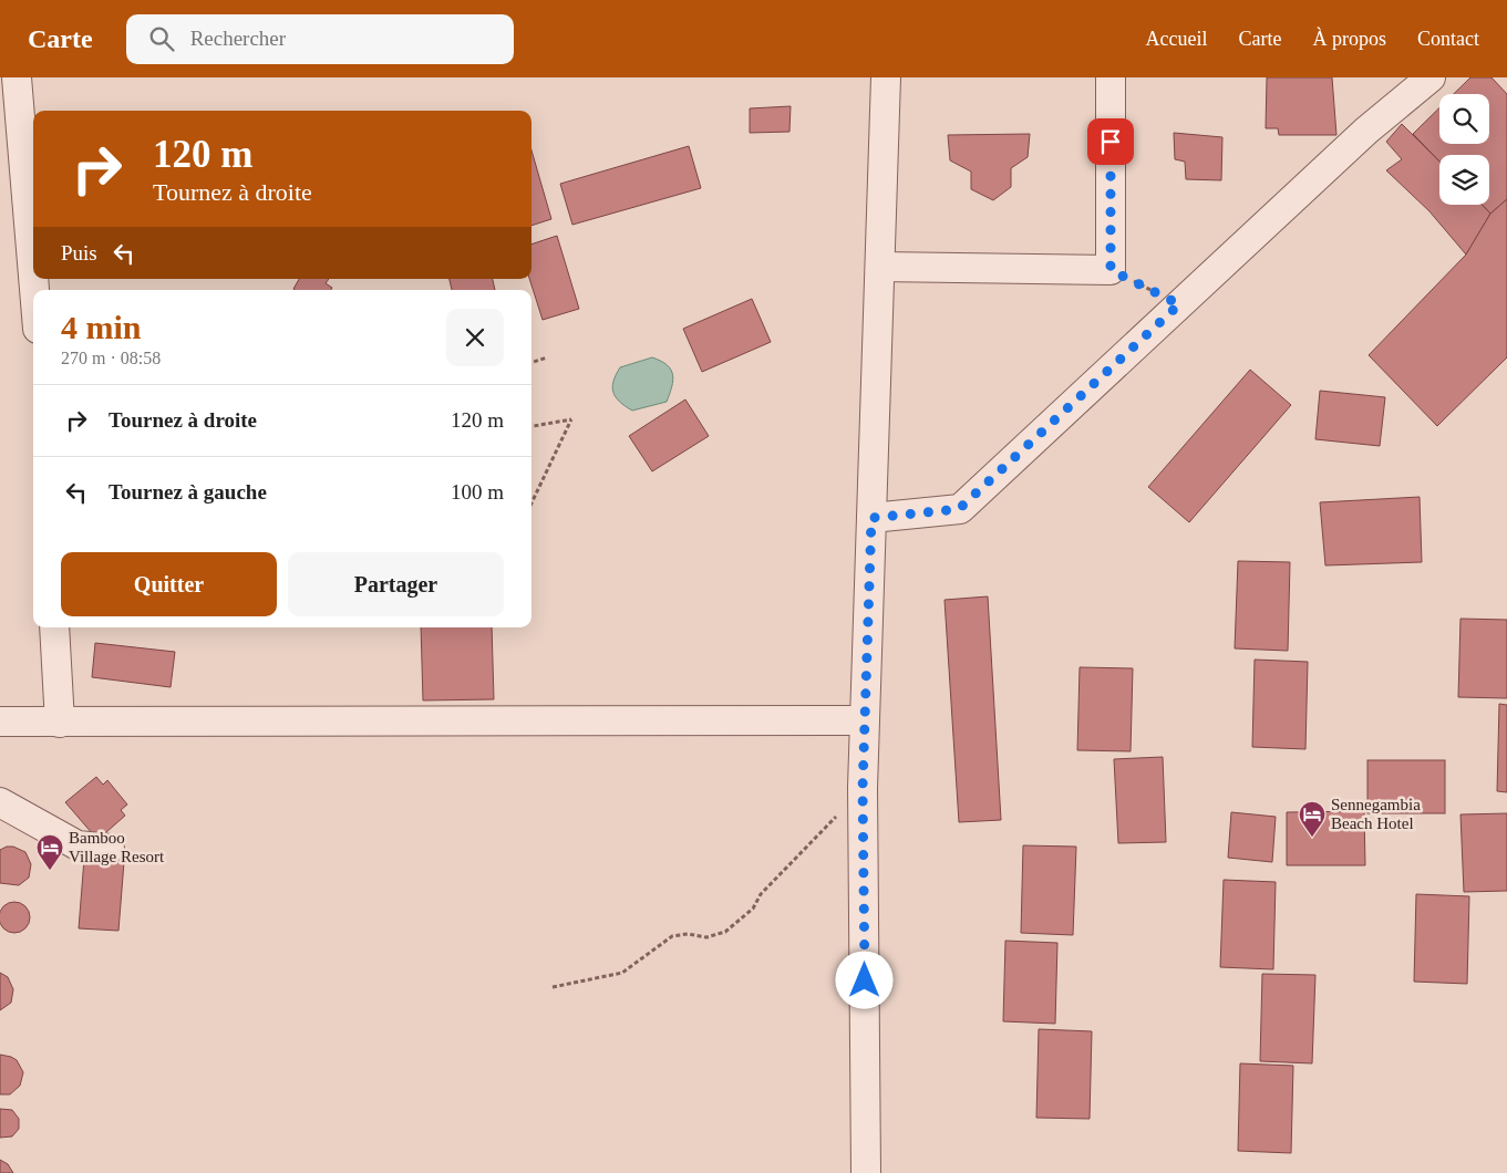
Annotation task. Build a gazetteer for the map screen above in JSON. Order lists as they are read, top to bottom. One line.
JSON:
{"places":{"hotel":["Sennegambia Beach Hotel","Bamboo Village Resort"]},"page":{"header":"Carte","search":"Rechercher","nav":["Accueil","Carte","À propos","Contact"],"turn":["120 m","Tournez à droite"],"then":"Puis","heading":["4 min","270 m · 08:58"],"list":[{"name":"Tournez à droite","value":"120 m"},{"name":"Tournez à gauche","value":"100 m"}],"buttons":["Quitter","Partager"]}}
